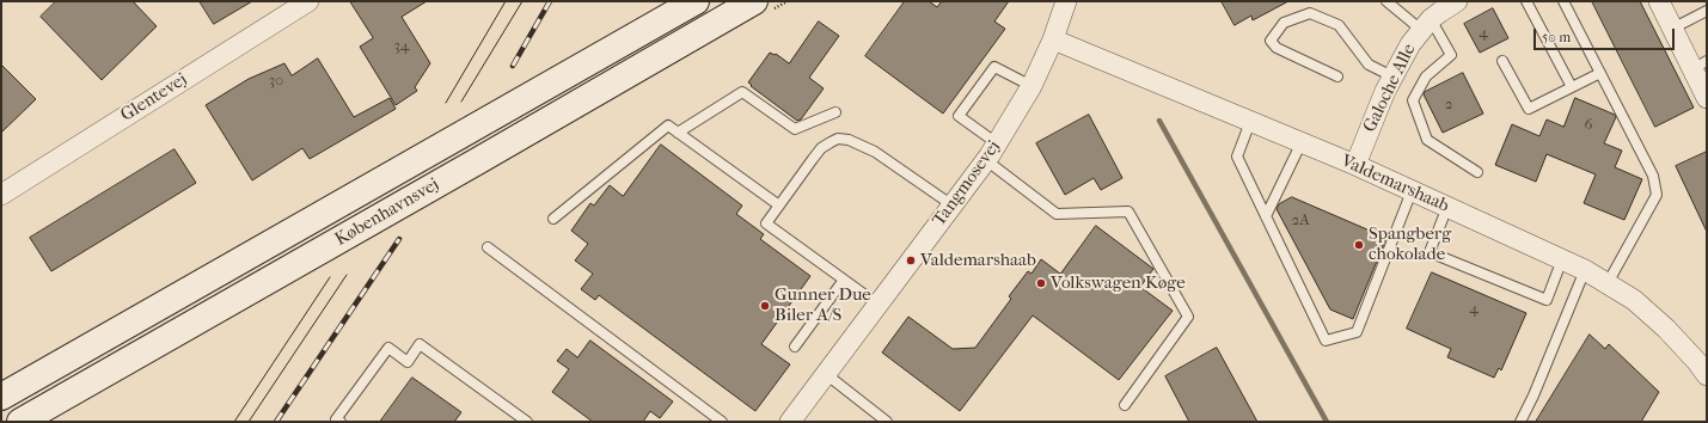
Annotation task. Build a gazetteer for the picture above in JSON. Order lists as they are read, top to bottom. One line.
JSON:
{"streets":{"main road":["Københavnsvej"],"street":["Galoche Alle","Glentevej","Tangmosevej","Valdemarshaab"]},"crossings":[["Galoche Alle","Valdemarshaab"],["Tangmosevej","Valdemarshaab"]],"places":["Spangberg chokolade","Valdemarshaab","Volkswagen Køge","Gunner Due Biler A/S"],"house_numbers":["4","34","30","2","6","2A","4"],"scale_bar":"50 m"}
